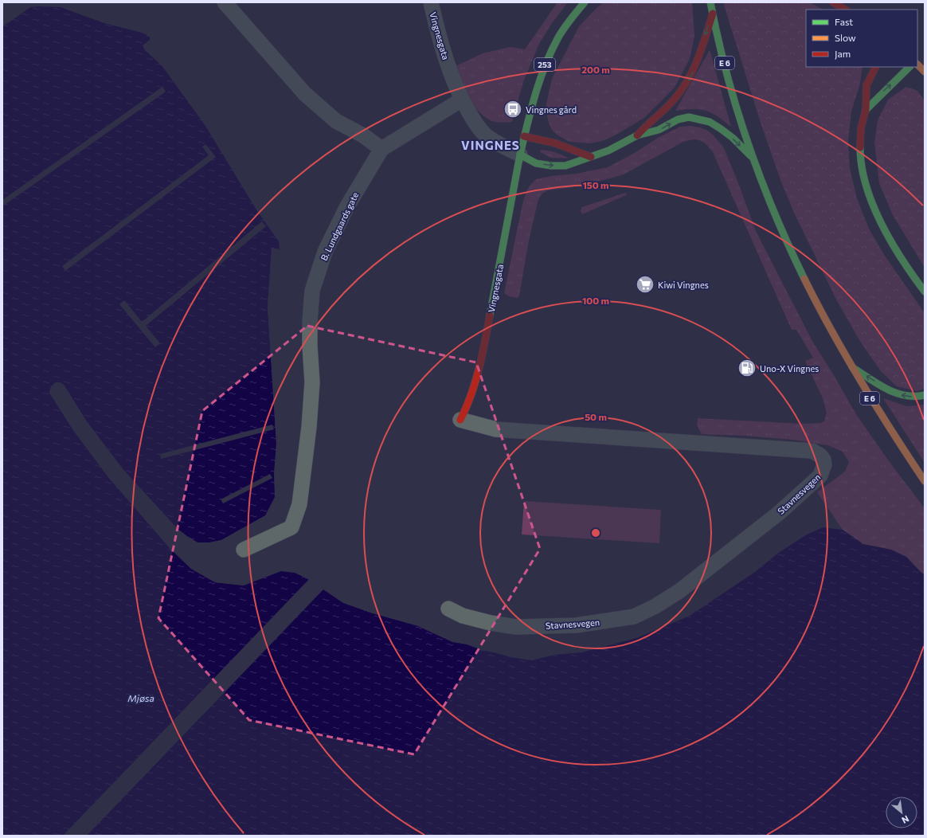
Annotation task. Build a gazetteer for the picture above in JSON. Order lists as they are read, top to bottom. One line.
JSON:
{"streets":{"main road":["Vingnesgata","E 6","253"],"street":["B. Lundgaards gate","Stavnesvegen"]},"crossings":[["Vingnesgata","Stavnesvegen"]],"districts":["VINGNES"],"water":["Mjøsa"],"places":{"bus stop":["Vingnes gård"],"supermarket":["Kiwi Vingnes"],"fuel station":["Uno-X Vingnes"]},"legend":["Fast","Slow","Jam"],"north":"bottom right","rings":["200 m","150 m","100 m","50 m"]}
